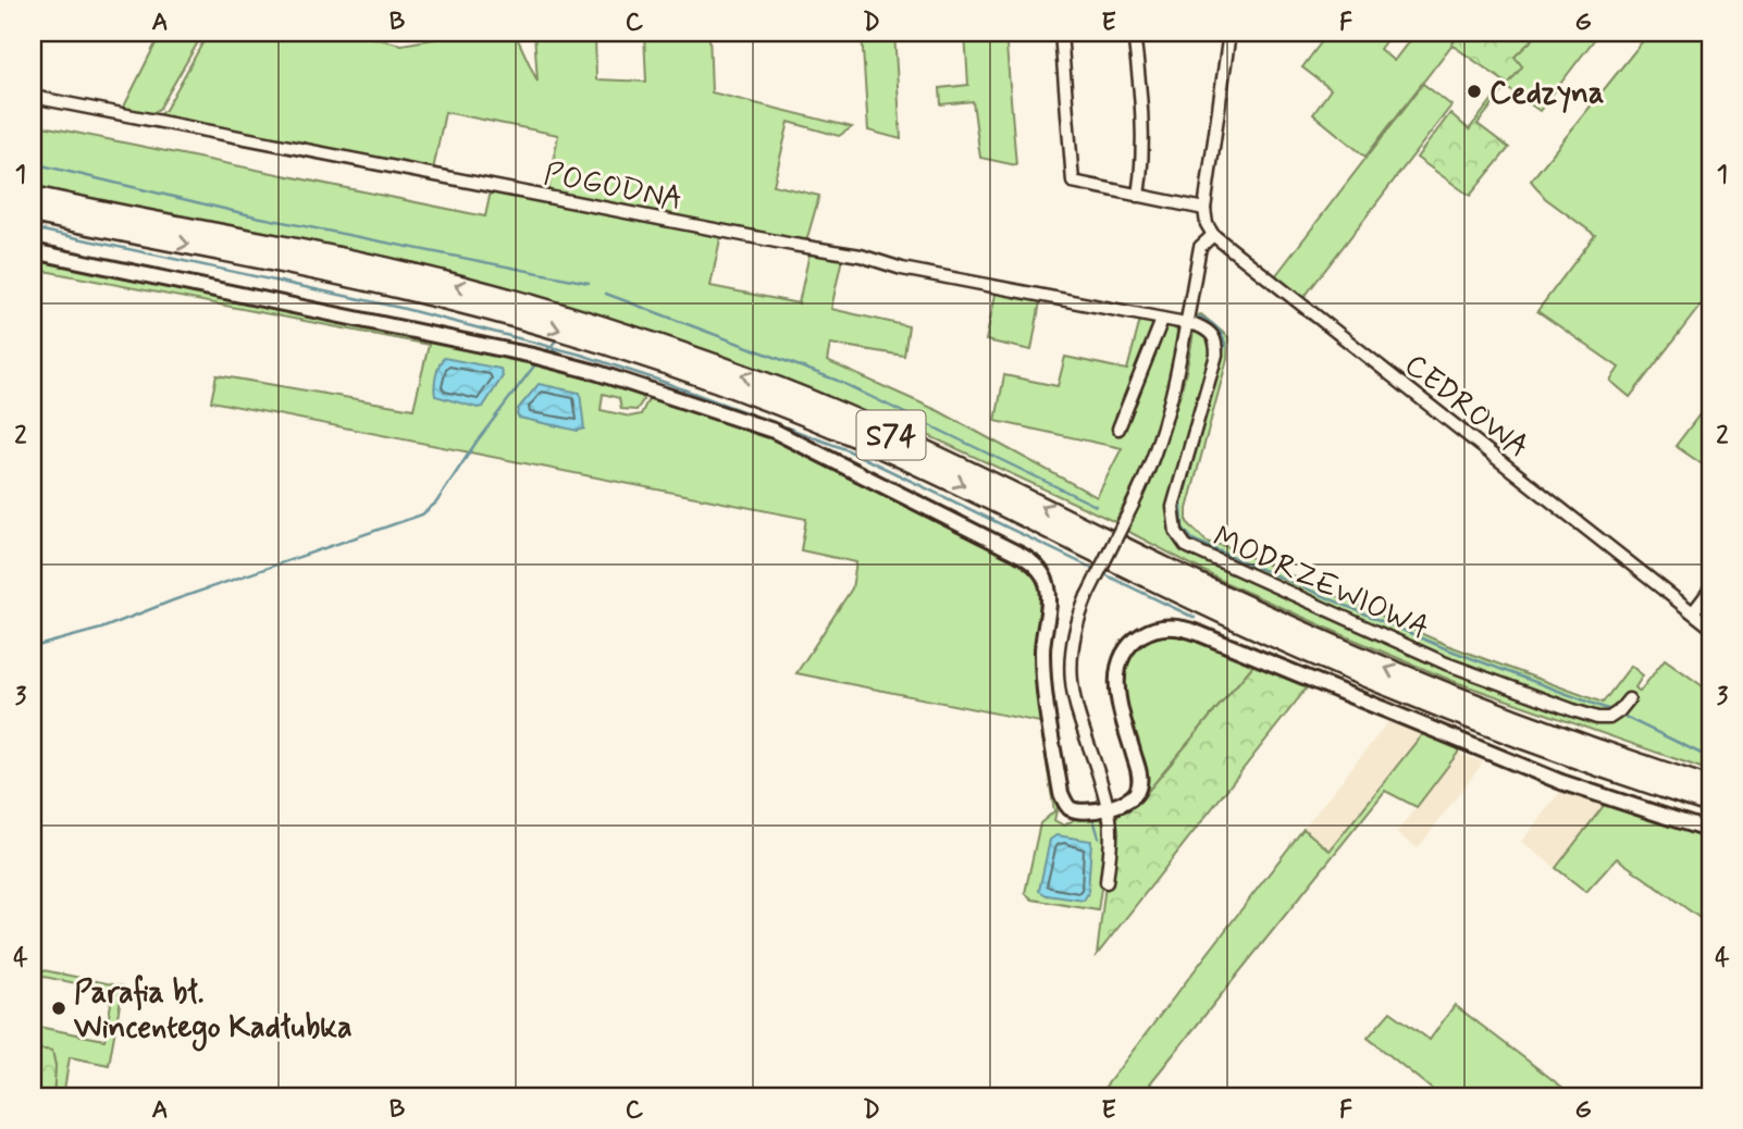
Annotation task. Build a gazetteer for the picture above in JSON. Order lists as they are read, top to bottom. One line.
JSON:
{"streets":{"highway":["S74"],"street":["POGODNA","CEDROWA","MODRZEWIOWA"]},"crossings":[["POGODNA","MODRZEWIOWA"]],"places":["Cedzyna","Parafia bł. Wincentego Kadłubka"],"grid":{"columns":["A","B","C","D","E","F","G"],"rows":["1","2","3","4"]}}
